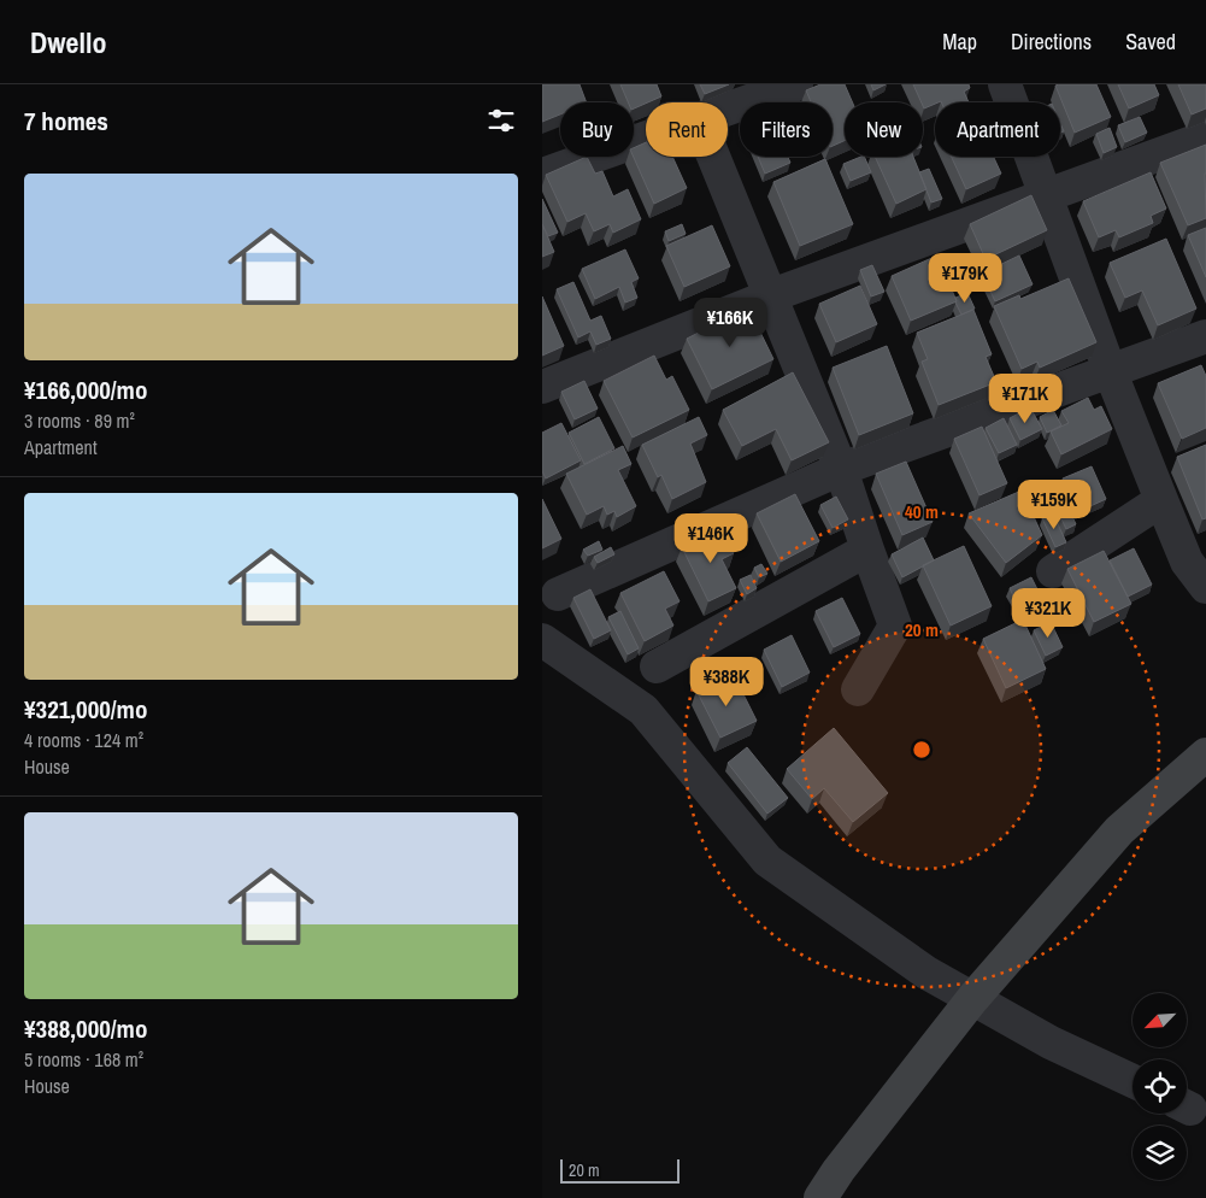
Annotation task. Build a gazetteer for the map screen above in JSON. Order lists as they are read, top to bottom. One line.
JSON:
{"scale_bar":"20 m","north":"bottom left","page":{"header":"Dwello","nav":["Map","Directions","Saved"],"heading":"7 homes","chip":["Buy","Rent","Filters","New","Apartment"],"list":[{"name":"¥166,000/mo","note":"3 rooms · 89 m² · Apartment"},{"name":"¥321,000/mo","note":"4 rooms · 124 m² · House"},{"name":"¥388,000/mo","note":"5 rooms · 168 m² · House"}],"price":["¥179K","¥166K","¥171K","¥159K","¥146K","¥321K","¥388K"],"scale":"20 m"},"rings":["40 m","20 m"]}
